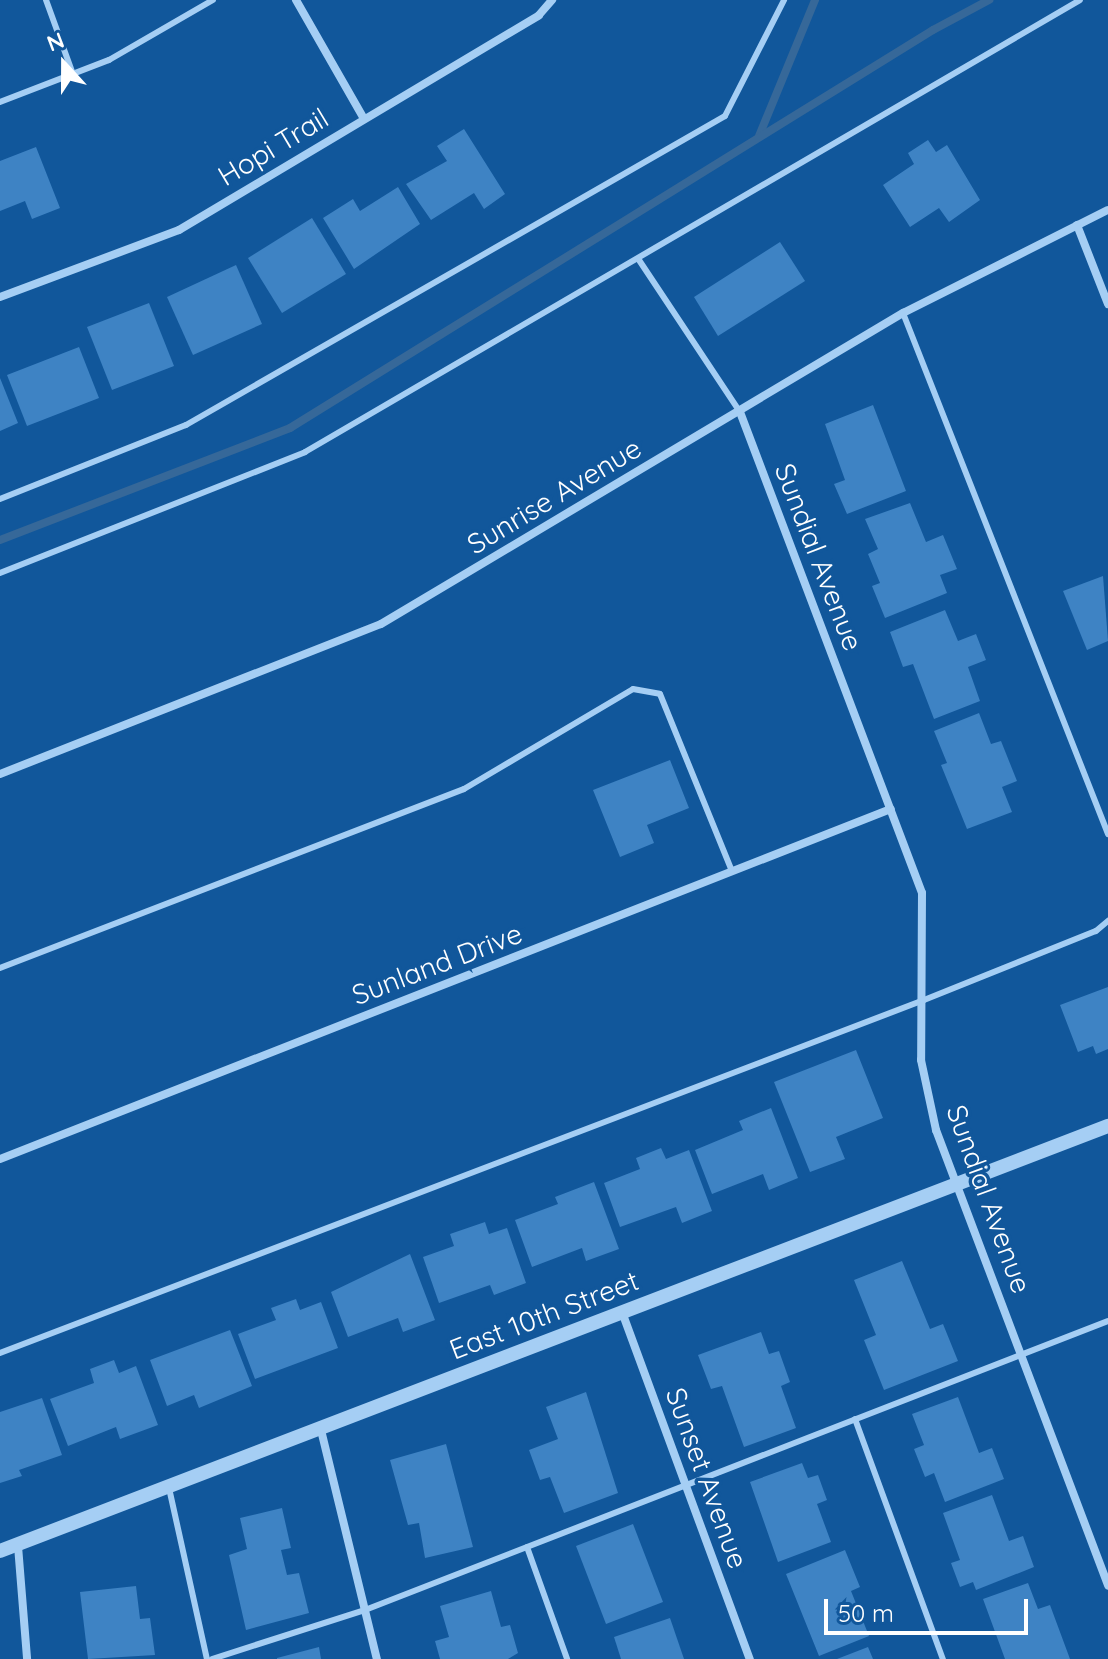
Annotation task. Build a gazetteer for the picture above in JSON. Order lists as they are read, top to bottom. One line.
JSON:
{"streets":{"street":["Hopi Trail","Sunrise Avenue","Sundial Avenue","Sunland Drive","East 10th Street","Sunset Avenue"]},"crossings":[["Sunrise Avenue","Sundial Avenue"],["Sundial Avenue","Sunland Drive"],["Sundial Avenue","East 10th Street"],["East 10th Street","Sunset Avenue"]],"scale_bar":"50 m","north":"top"}
